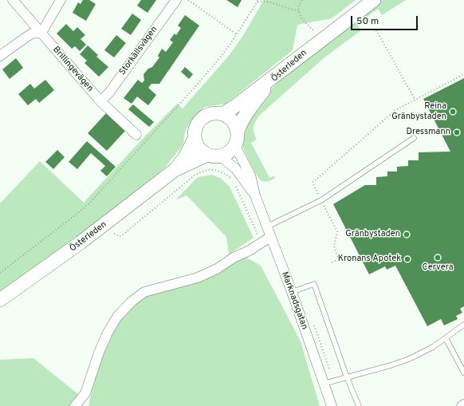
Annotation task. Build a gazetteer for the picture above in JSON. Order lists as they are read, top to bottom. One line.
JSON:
{"streets":{"main road":["Österleden"],"street":["Storkällsvägen","Brillingevägen","Marknadsgatan"]},"crossings":[["Storkällsvägen","Brillingevägen"],["Österleden","Marknadsgatan"]],"places":["Reina Gränbystaden","Dressmann","Gränbystaden","Cervera","Kronans Apotek"],"scale_bar":"50 m"}
